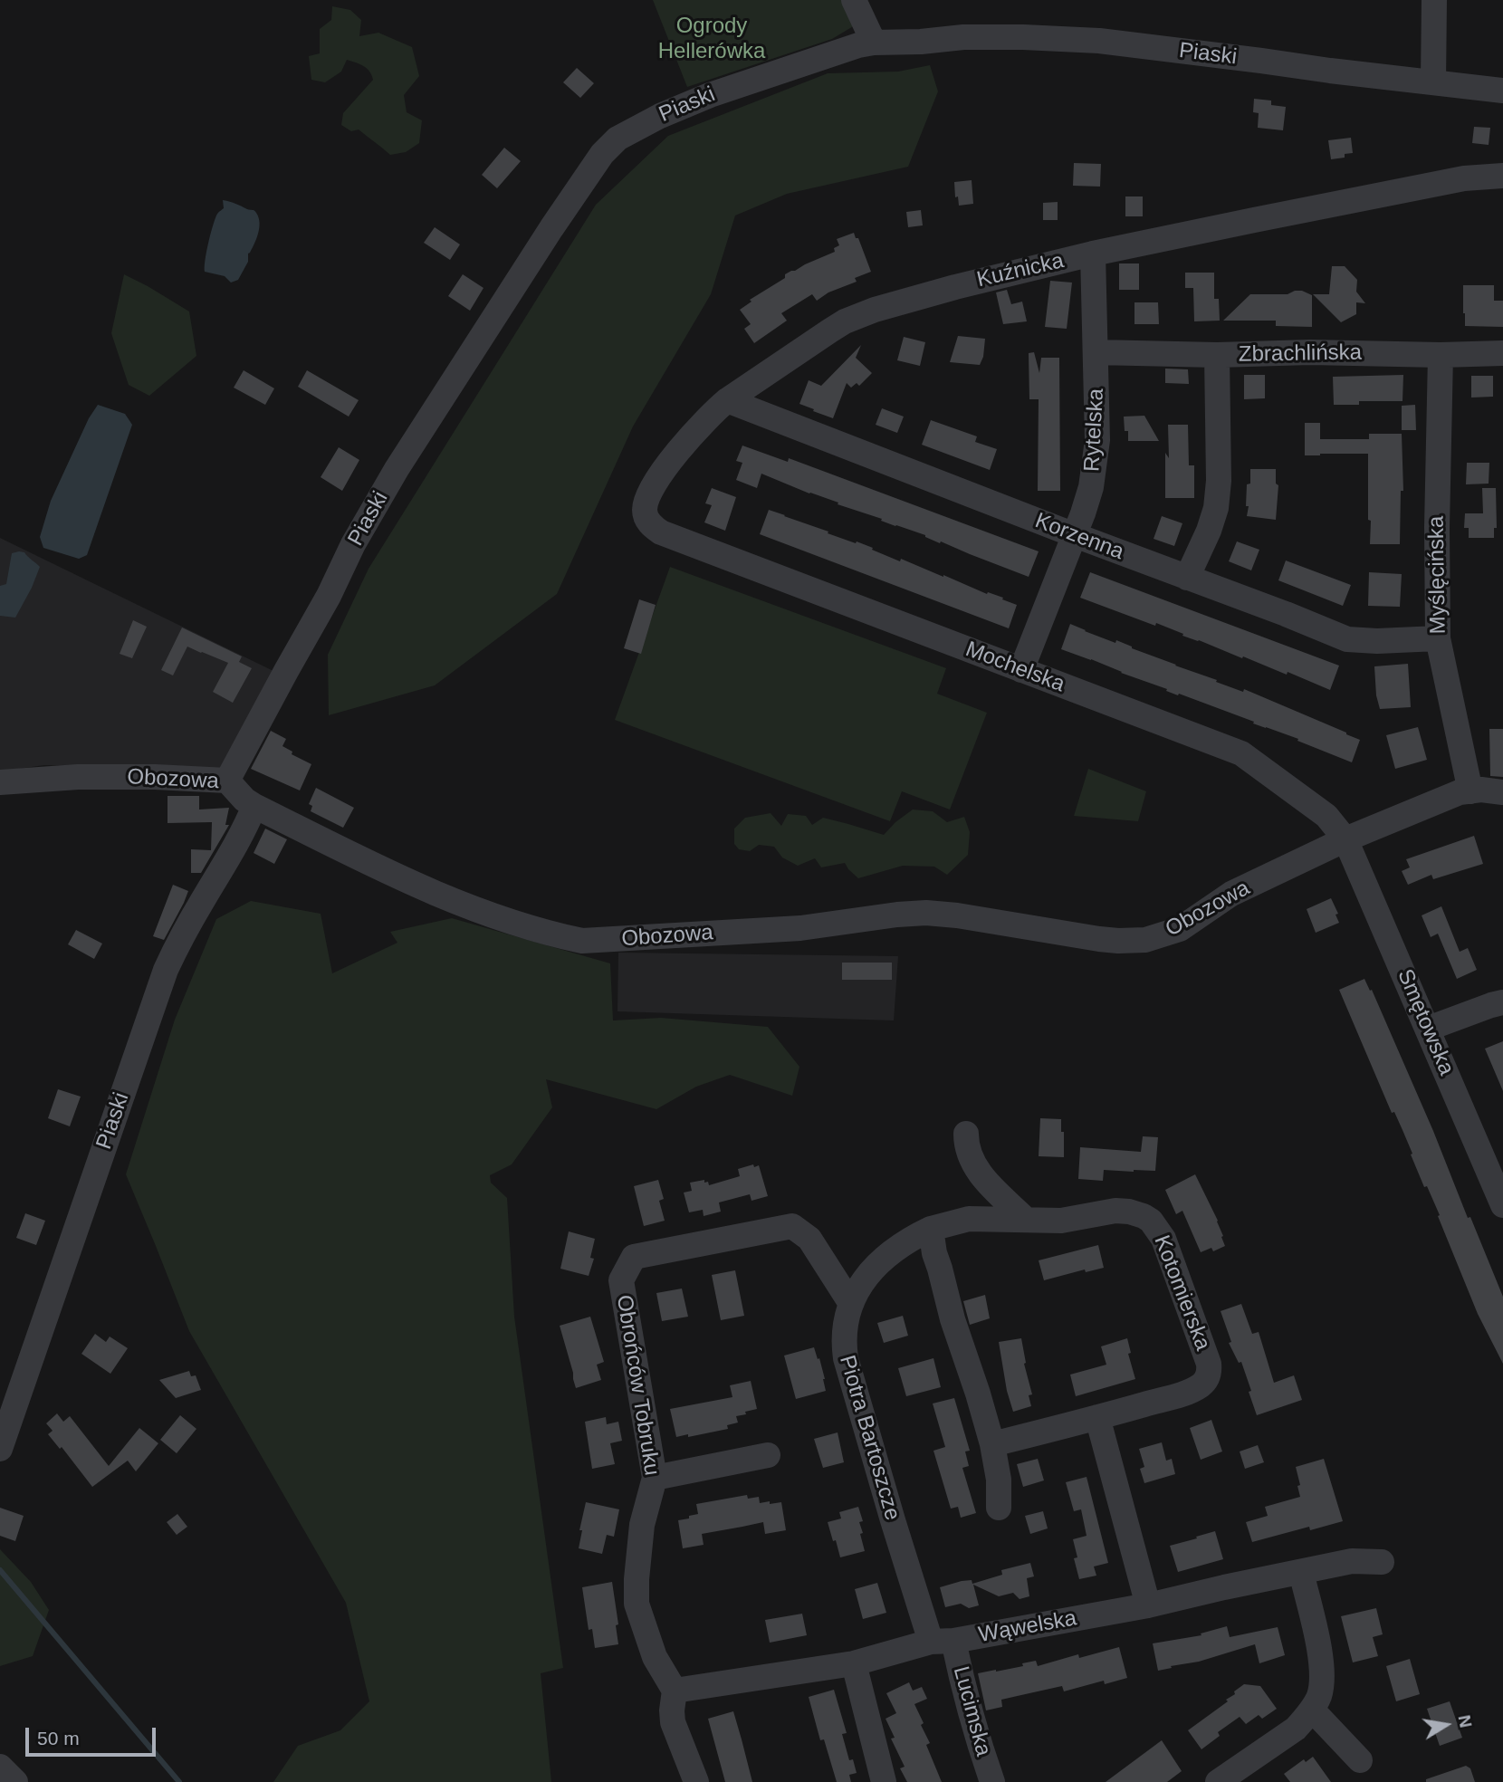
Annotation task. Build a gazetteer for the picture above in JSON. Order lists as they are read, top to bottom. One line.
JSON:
{"streets":{"street":["Piaski","Kuźnicka","Zbrachlińska","Rytelska","Korzenna","Myślęcińska","Mochelska","Obozowa","Smętowska","Kotomierska","Obrońców Tobruku","Piotra Bartoszcze","Wąwelska","Lucimska"]},"crossings":[["Piaski","Obozowa"],["Kuźnicka","Rytelska"],["Kuźnicka","Korzenna"],["Kuźnicka","Mochelska"],["Zbrachlińska","Rytelska"],["Zbrachlińska","Myślęcińska"],["Rytelska","Korzenna"],["Rytelska","Mochelska"],["Korzenna","Myślęcińska"],["Myślęcińska","Obozowa"],["Mochelska","Obozowa"],["Mochelska","Smętowska"],["Obozowa","Smętowska"],["Kotomierska","Piotra Bartoszcze"],["Obrońców Tobruku","Piotra Bartoszcze"],["Obrońców Tobruku","Wąwelska"],["Piotra Bartoszcze","Wąwelska"],["Piotra Bartoszcze","Lucimska"],["Wąwelska","Lucimska"]],"parks":["Ogrody Hellerówka"],"scale_bar":"50 m","north":"right"}
